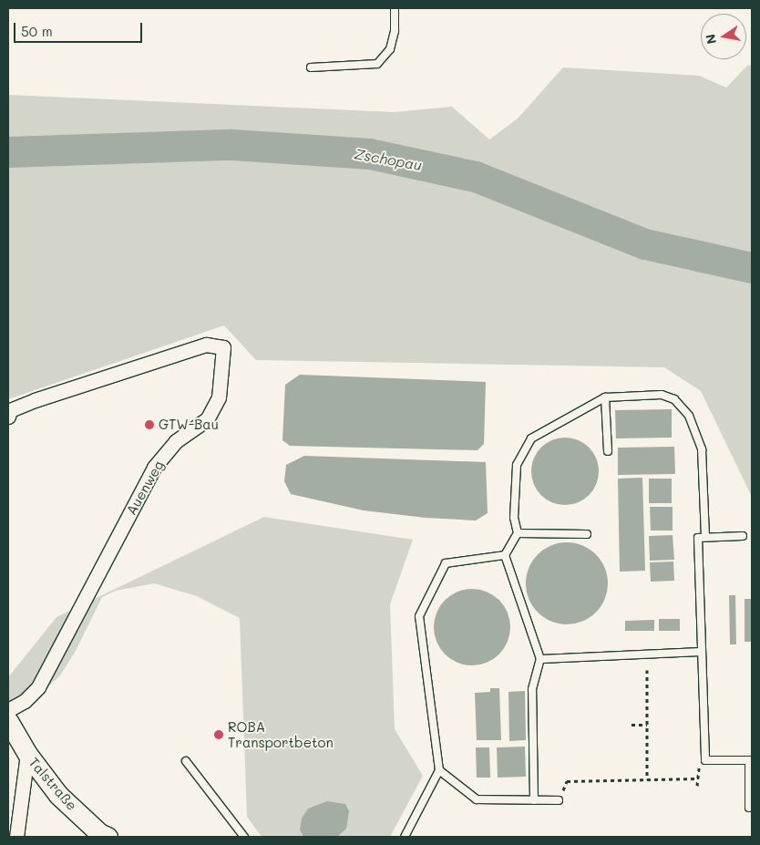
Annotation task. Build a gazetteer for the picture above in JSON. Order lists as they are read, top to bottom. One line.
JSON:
{"streets":{"main road":["Talstraße"],"street":["Auenweg"]},"water":["Zschopau"],"places":["GTW-Bau","ROBA Transportbeton"],"scale_bar":"50 m","north":"left"}
